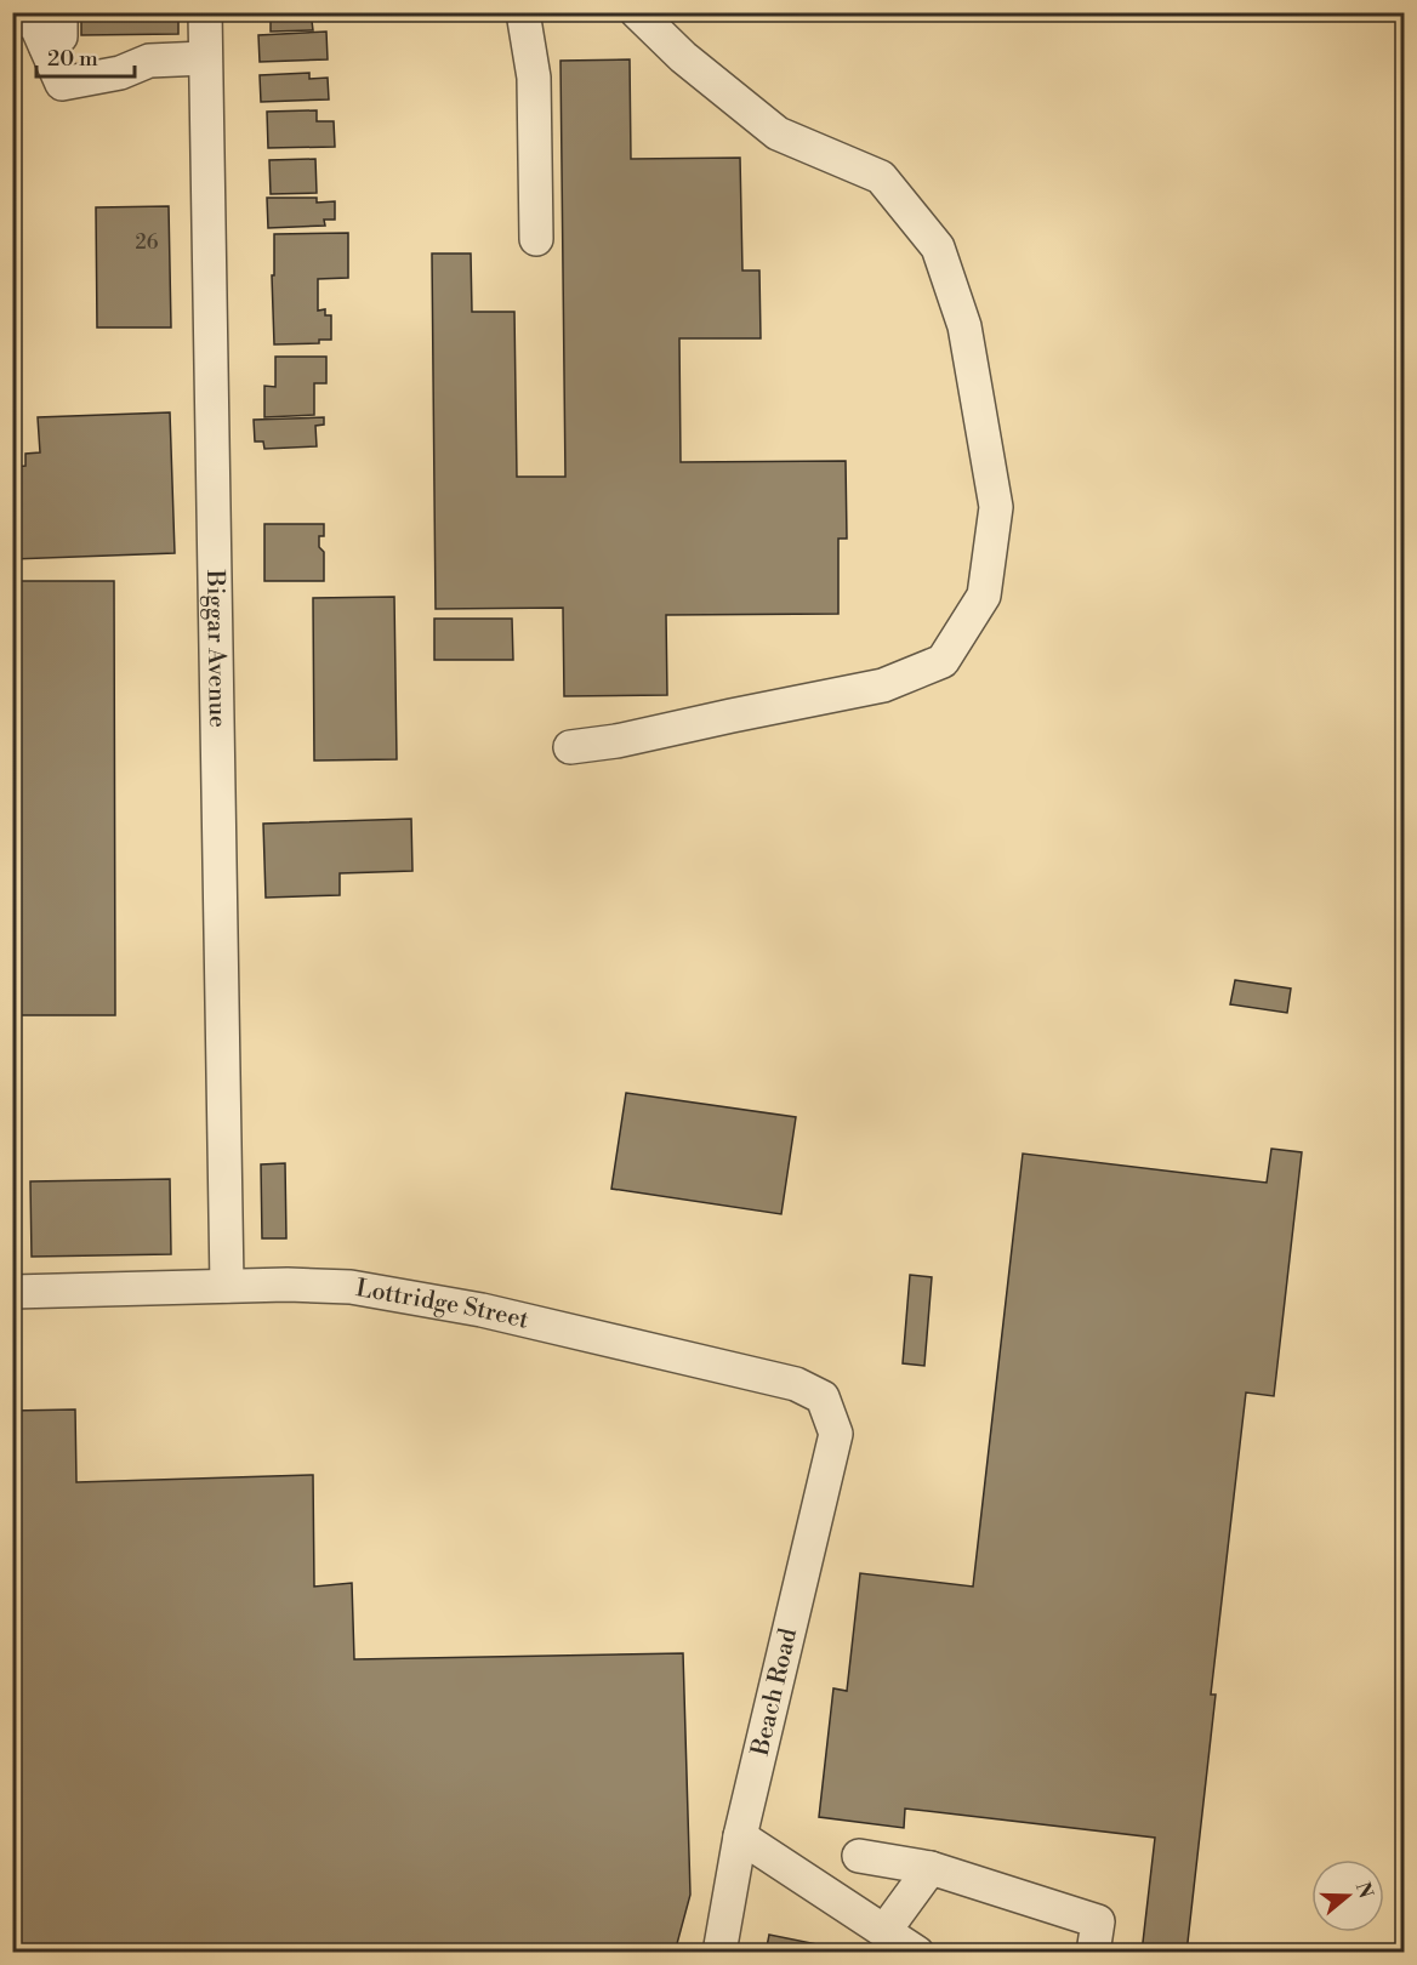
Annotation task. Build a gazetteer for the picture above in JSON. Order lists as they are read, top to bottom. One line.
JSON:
{"streets":{"street":["Biggar Avenue","Lottridge Street","Beach Road"]},"crossings":[["Biggar Avenue","Lottridge Street"],["Lottridge Street","Beach Road"]],"house_numbers":["26"],"scale_bar":"20 m","north":"right"}
